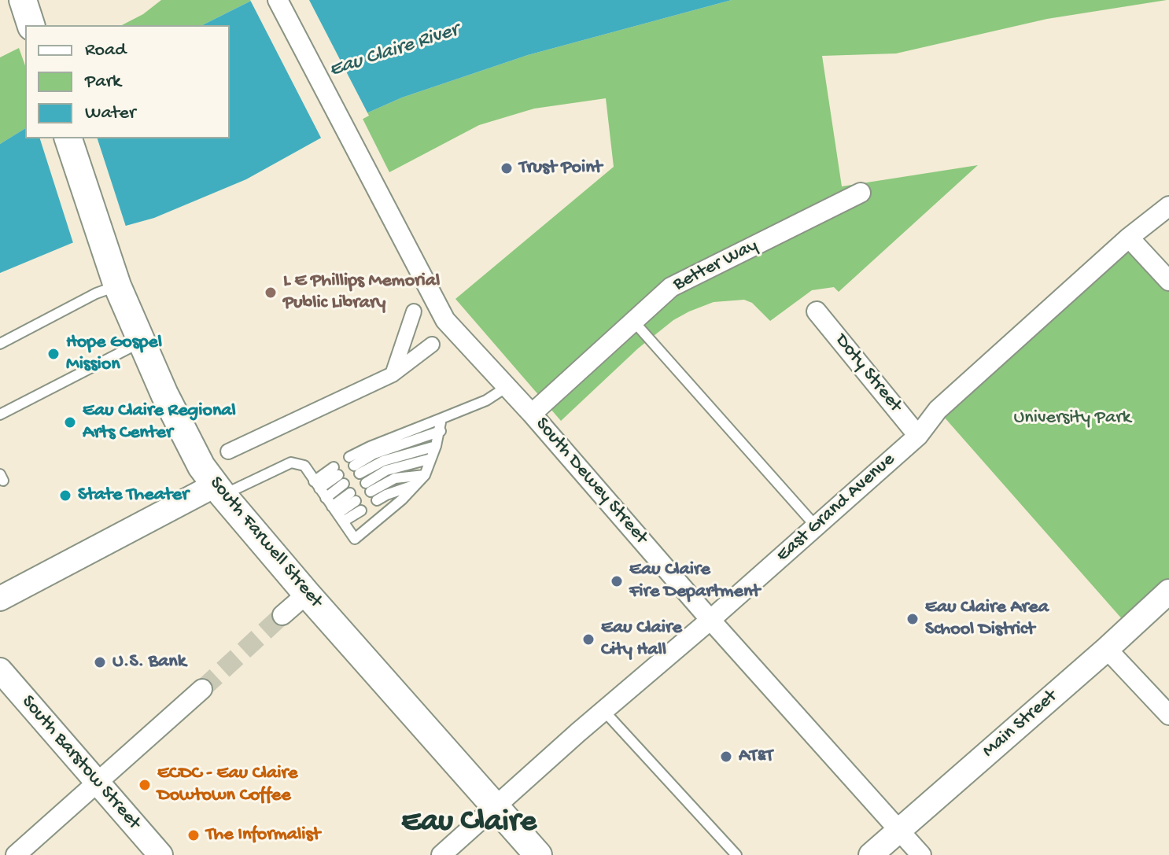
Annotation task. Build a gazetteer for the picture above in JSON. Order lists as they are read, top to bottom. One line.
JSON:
{"streets":{"main road":["South Farwell Street"],"street":["Better Way","Doty Street","South Dewey Street","East Grand Avenue","Main Street","South Barstow Street"]},"crossings":[["Better Way","South Dewey Street"],["Doty Street","East Grand Avenue"],["South Dewey Street","East Grand Avenue"],["South Dewey Street","Main Street"],["East Grand Avenue","South Farwell Street"]],"districts":["Eau Claire"],"water":["Eau Claire River"],"parks":["University Park"],"places":["Trust Point","L E Phillips Memorial Public Library","Hope Gospel Mission","Eau Claire Regional Arts Center","State Theater","Eau Claire Fire Department","Eau Claire Area School District","Eau Claire City Hall","U.S. Bank","AT&T","ECDC - Eau Claire Dowtown Coffee","The Informalist"],"legend":["Road","Park","Water"]}
